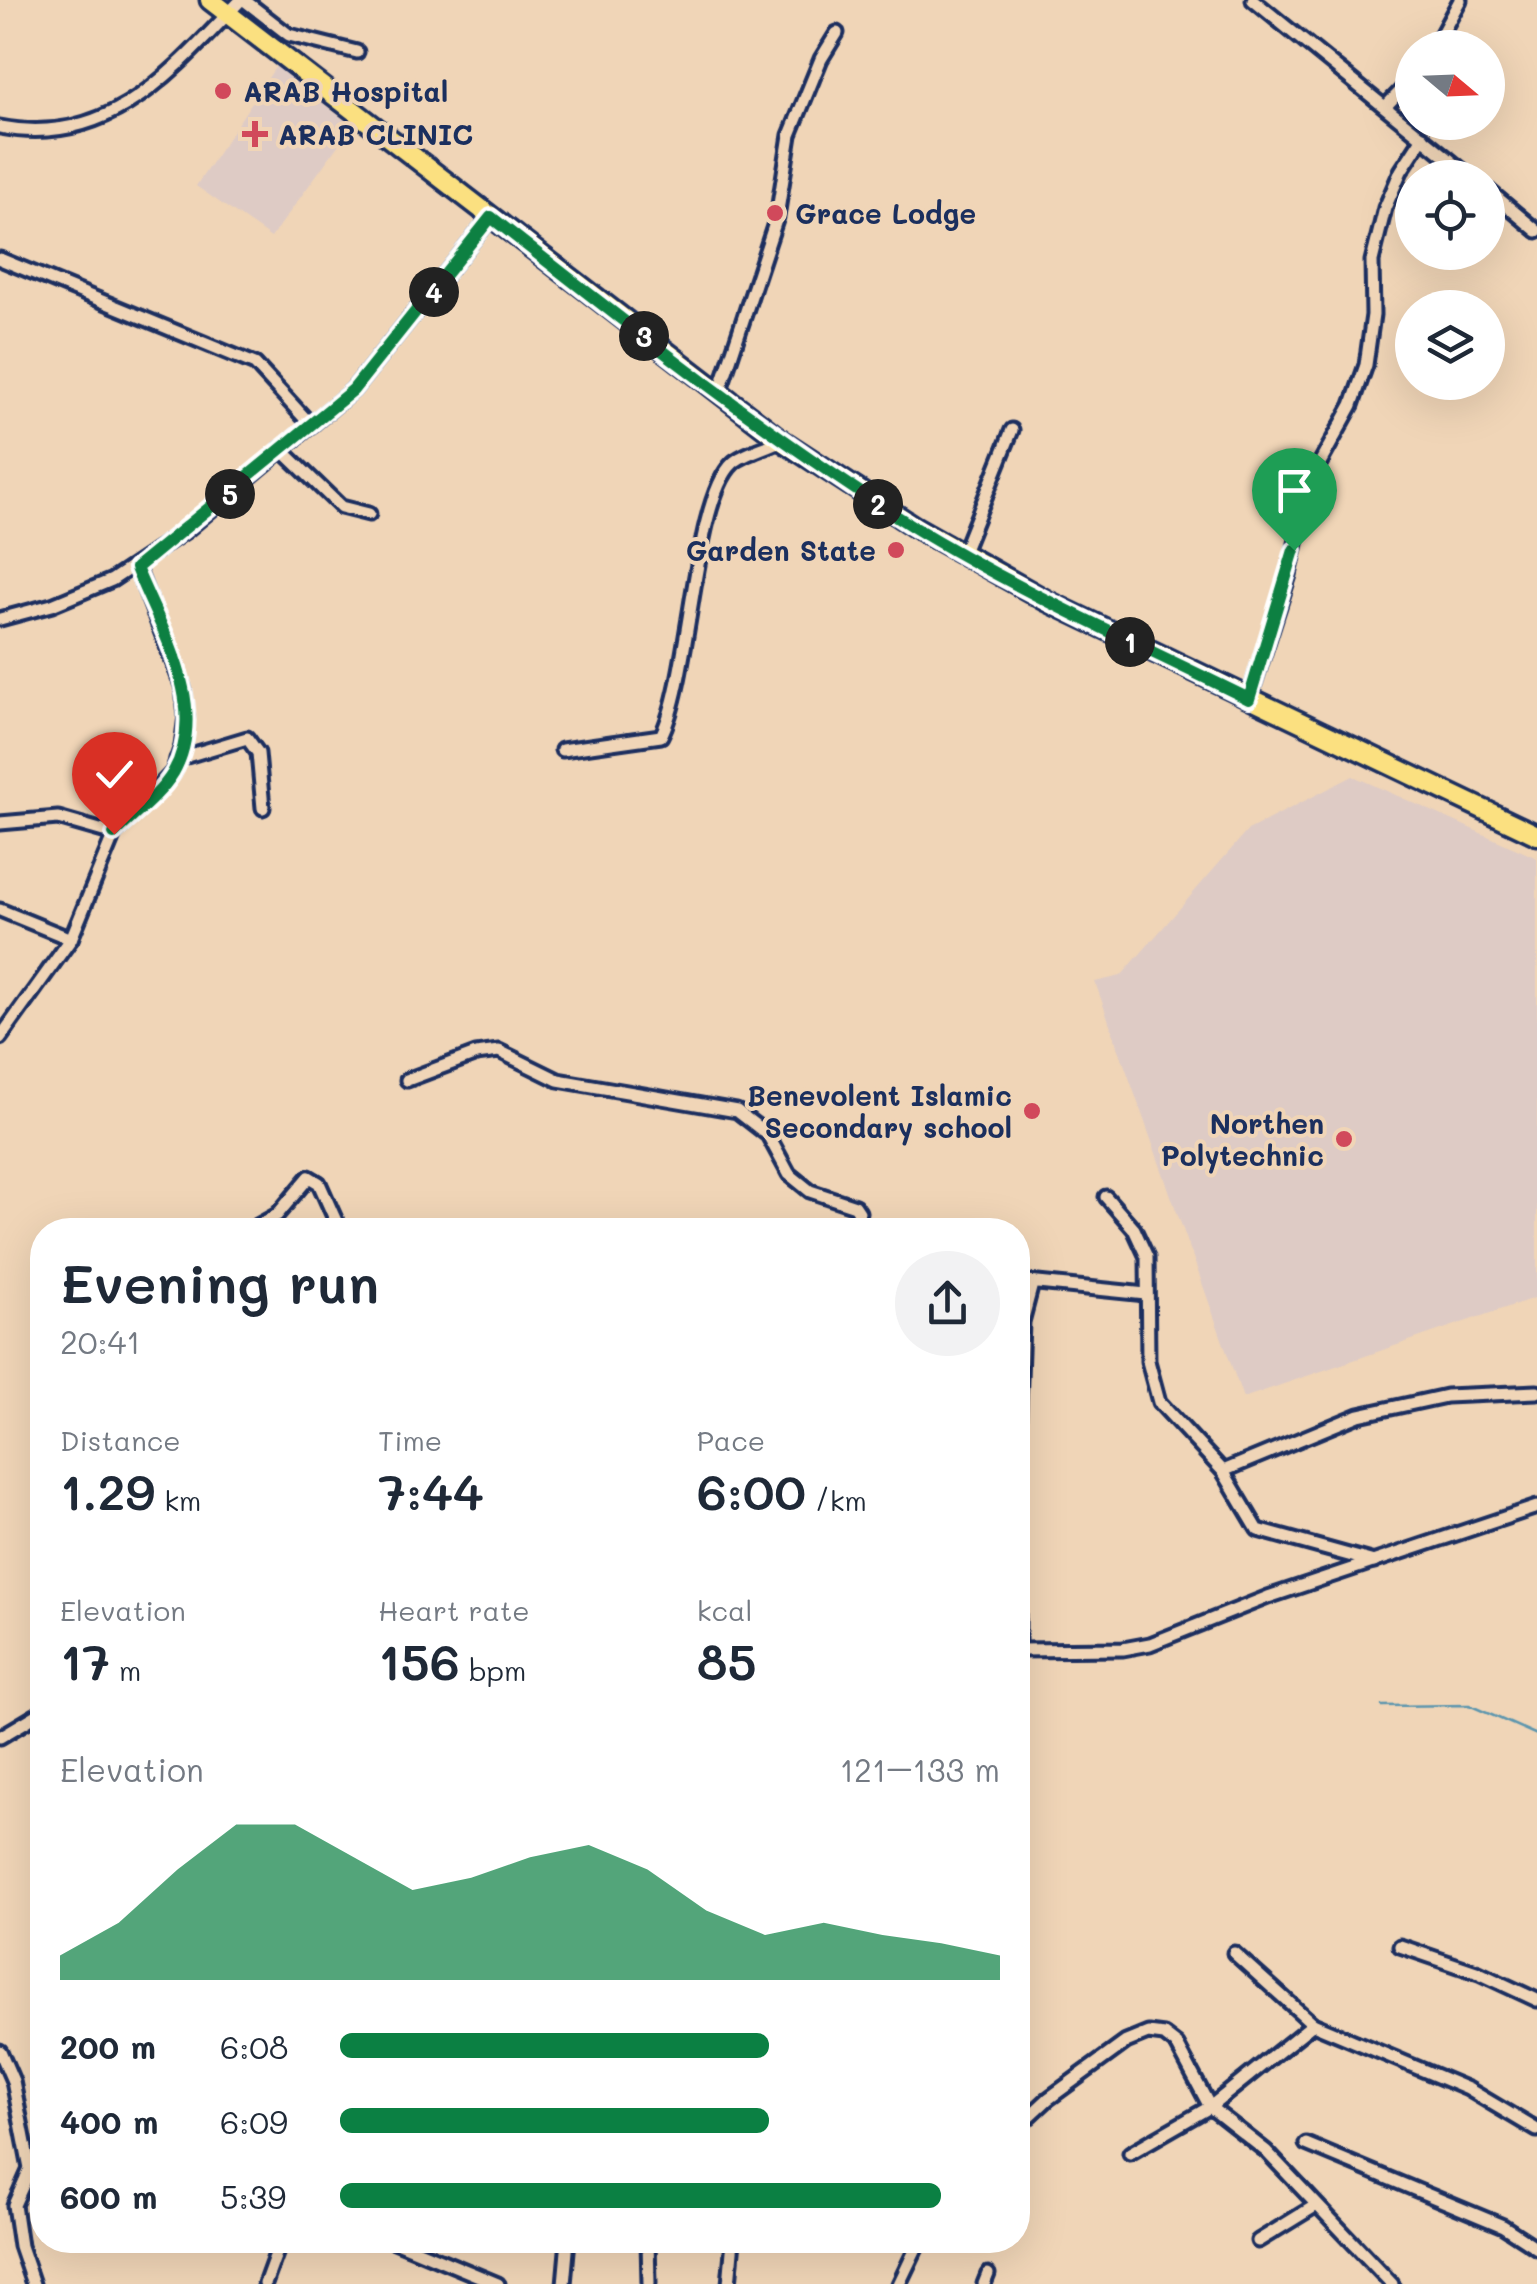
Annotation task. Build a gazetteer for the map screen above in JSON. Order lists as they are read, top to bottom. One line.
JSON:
{"places":{"other":["ARAB Hospital","Grace Lodge","Garden State","Benevolent Islamic Secondary school","Northen Polytechnic"],"health":["ARAB CLINIC"]},"north":"right","page":{"pins":["4","3","5","2","1"],"heading":["Evening run","20:41"],"stats":[["Distance","1.29 km"],["Time","7:44"],["Pace","6:00 /km"],["Elevation","17 m"],["Heart rate","156 bpm"],["kcal","85"]],"chart":["Elevation","121–133 m"],"list":[{"name":"200 m","note":"6:08"},{"name":"400 m","note":"6:09"},{"name":"600 m","note":"5:39"}]}}
